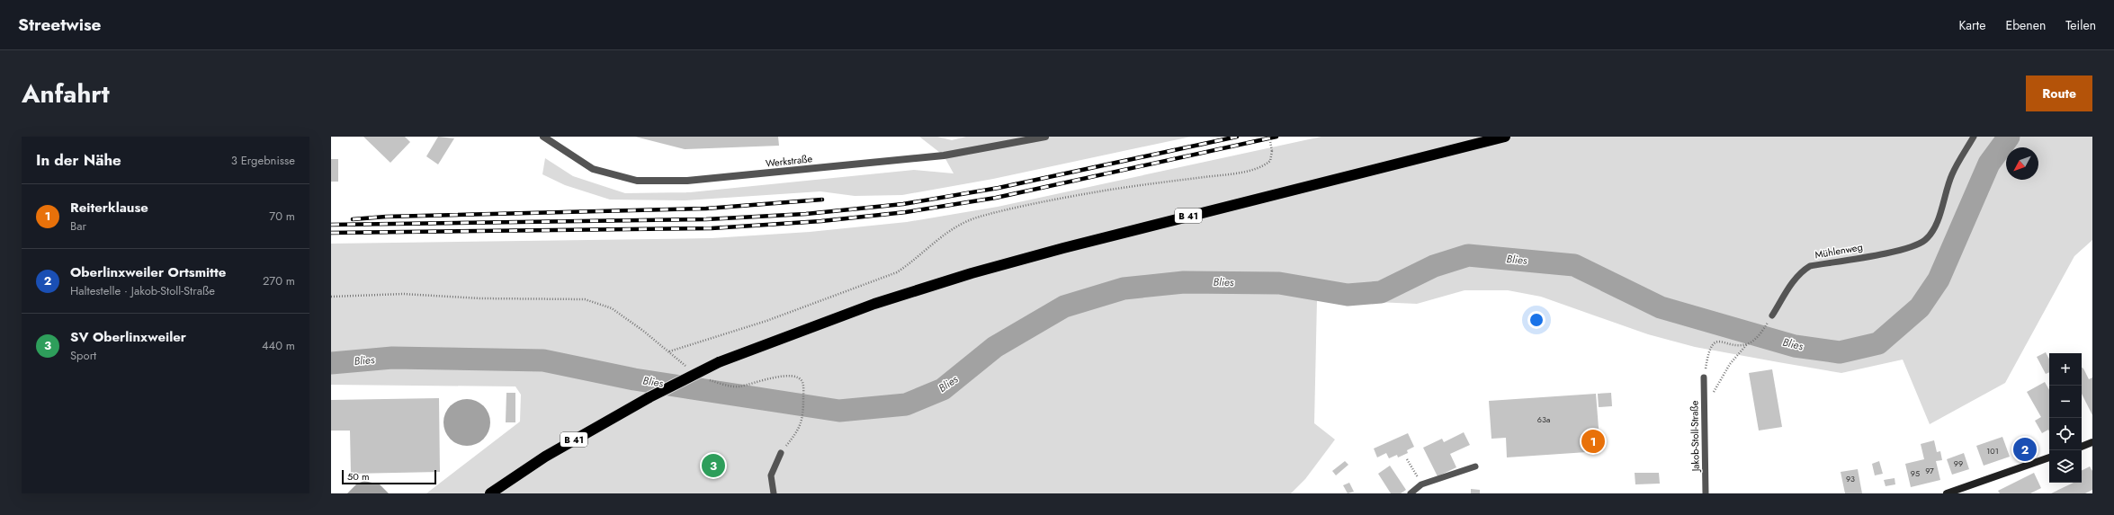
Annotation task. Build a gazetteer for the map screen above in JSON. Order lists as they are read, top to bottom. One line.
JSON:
{"streets":{"highway":["B 41"],"street":["Werkstraße"],"lane":["Mühlenweg","Jakob-Stoll-Straße"]},"water":["Blies"],"house_numbers":["63a","101","99","97","95","93"],"scale_bar":"50 m","north":"bottom left","page":{"header":"Streetwise","nav":["Karte","Ebenen","Teilen"],"title":"Anfahrt","buttons":"Route","heading":["In der Nähe","3 Ergebnisse"],"list":[{"mark":"1","name":"Reiterklause","note":"Bar","value":"70 m"},{"mark":"2","name":"Oberlinxweiler Ortsmitte","note":"Haltestelle · Jakob-Stoll-Straße","value":"270 m"},{"mark":"3","name":"SV Oberlinxweiler","note":"Sport","value":"440 m"}],"map_buttons":["+","−"],"pins":["1","2","3"],"scale":"50 m"}}
